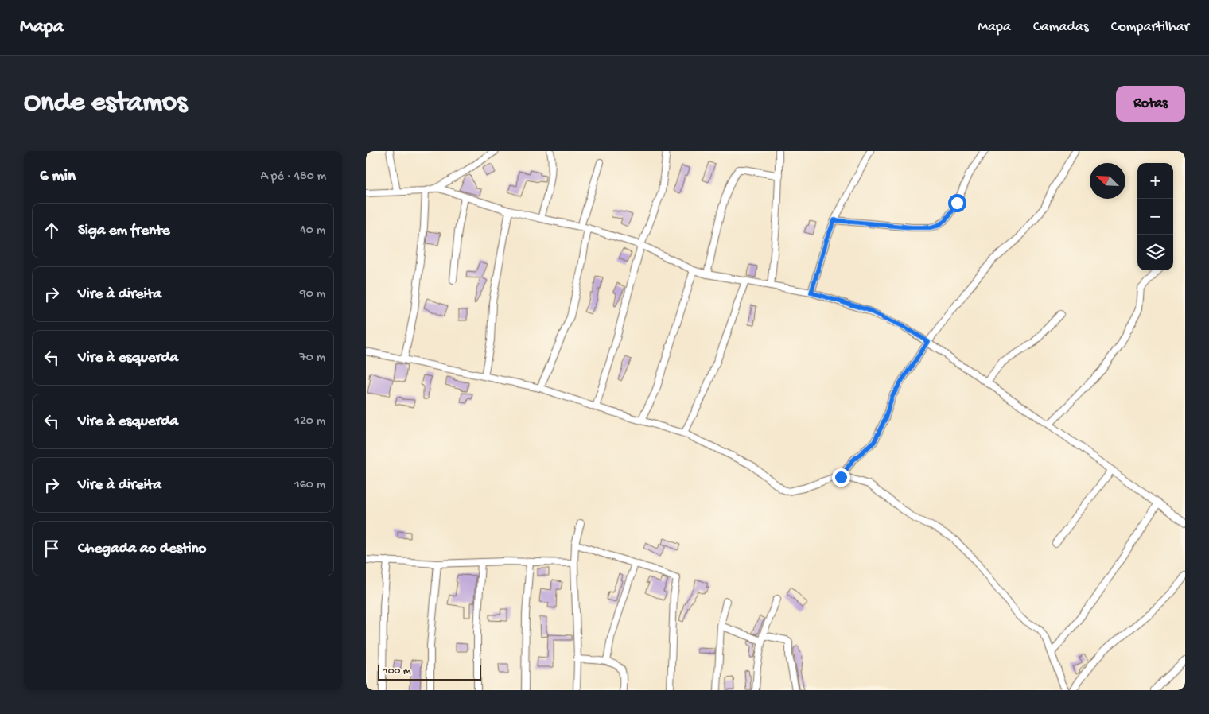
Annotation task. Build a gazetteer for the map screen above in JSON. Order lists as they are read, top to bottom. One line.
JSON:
{"scale_bar":"100 m","north":"top left","page":{"header":"Mapa","nav":["Mapa","Camadas","Compartilhar"],"buttons":"Rotas","title":"Onde estamos","heading":["6 min","A pé · 480 m"],"map_buttons":["+","−"],"list":[["Siga em frente","40 m"],["Vire à direita","90 m"],["Vire à esquerda","70 m"],["Vire à esquerda","120 m"],["Vire à direita","160 m"],"Chegada ao destino"],"scale":"100 m"}}
